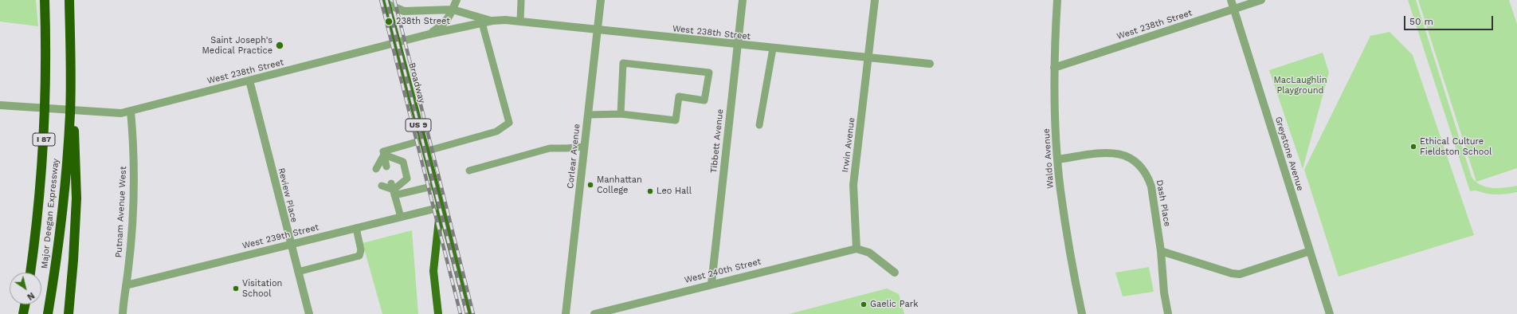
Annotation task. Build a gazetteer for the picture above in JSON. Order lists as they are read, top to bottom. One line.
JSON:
{"streets":{"highway":["I 87","Major Deegan Expressway"],"main road":["Broadway","US 9"],"street":["West 238th Street","Tibbett Avenue","Irwin Avenue","Greystone Avenue","Corlear Avenue","Waldo Avenue","Review Place","Dash Place","Putnam Avenue West","West 239th Street","West 240th Street"]},"crossings":[["West 238th Street","Broadway"],["West 238th Street","Tibbett Avenue"],["West 238th Street","Irwin Avenue"],["West 238th Street","Greystone Avenue"],["West 238th Street","Corlear Avenue"],["West 238th Street","Waldo Avenue"],["West 238th Street","Review Place"],["West 238th Street","Putnam Avenue West"],["Broadway","West 239th Street"],["Tibbett Avenue","West 240th Street"],["Irwin Avenue","West 240th Street"],["Waldo Avenue","Dash Place"],["Review Place","West 239th Street"],["Putnam Avenue West","West 239th Street"]],"parks":["MacLaughlin Playground"],"places":["238th Street","Saint Joseph's Medical Practice","Ethical Culture Fieldston School","Manhattan College","Leo Hall","Visitation School","Gaelic Park"],"scale_bar":"50 m","north":"bottom right"}
